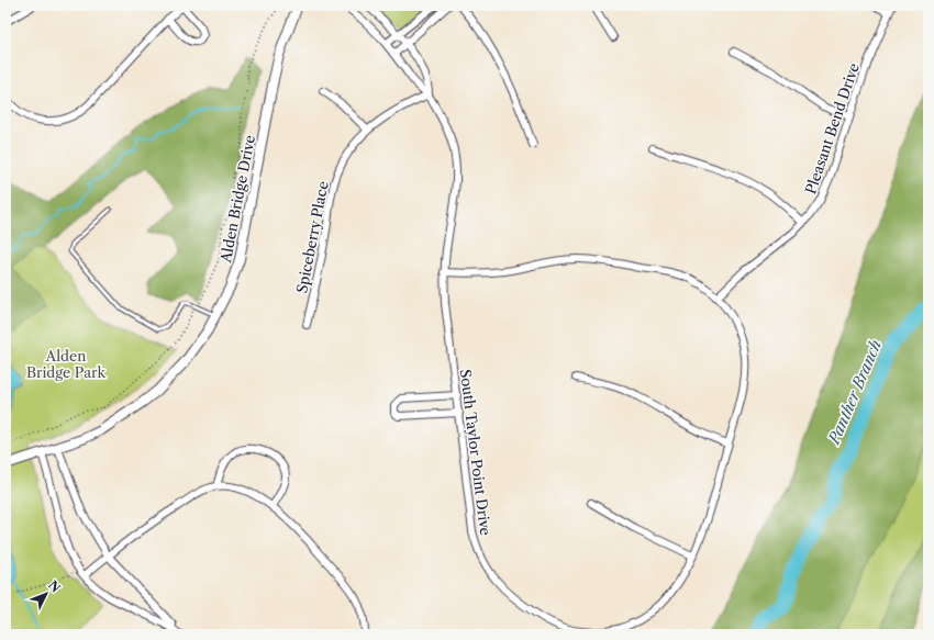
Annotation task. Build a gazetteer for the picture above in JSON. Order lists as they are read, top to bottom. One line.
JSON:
{"streets":{"street":["Pleasant Bend Drive","Alden Bridge Drive","Spiceberry Place","South Taylor Point Drive"]},"crossings":[["Pleasant Bend Drive","South Taylor Point Drive"],["Spiceberry Place","South Taylor Point Drive"]],"water":["Panther Branch"],"parks":["Alden Bridge Park"],"north":"top right"}
